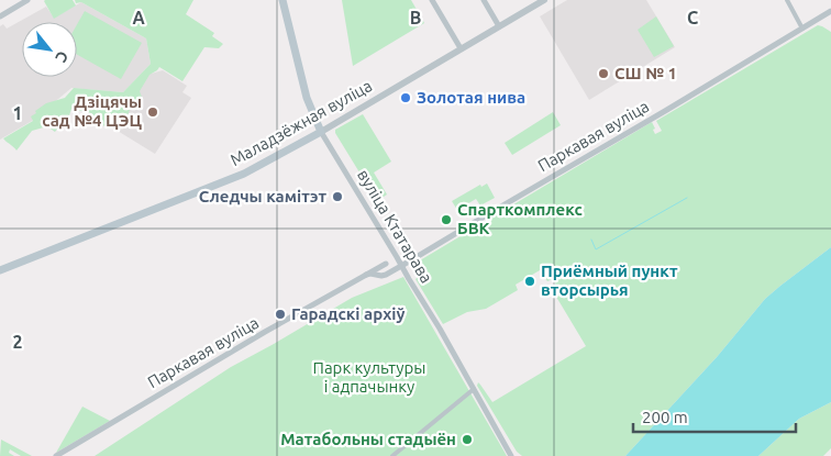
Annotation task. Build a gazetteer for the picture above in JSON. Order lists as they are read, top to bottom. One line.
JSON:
{"streets":{"main road":["Маладзёжная вуліца","вуліца Ктатарава"],"street":["Паркавая вуліца"]},"crossings":[["Маладзёжная вуліца","вуліца Ктатарава"],["Паркавая вуліца","вуліца Ктатарава"]],"parks":["Парк культуры і адпачынку"],"places":["СШ № 1","Золотая нива","Дзіцячы сад №4 ЦЭЦ","Следчы камітэт","Спарткомплекс БВК","Приёмный пункт вторсырья","Гарадскі архіў","Матабольны стадыён"],"scale_bar":"200 m","north":"bottom right","grid":{"columns":["A","B","C"],"rows":["1","2"]}}
